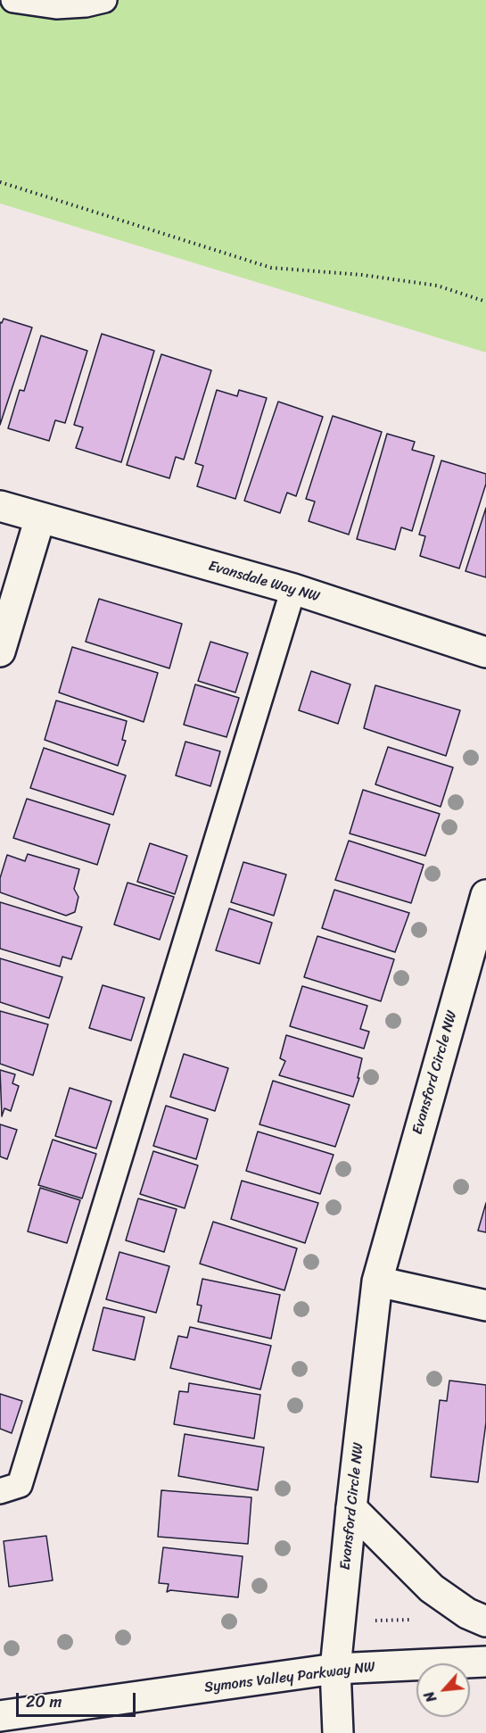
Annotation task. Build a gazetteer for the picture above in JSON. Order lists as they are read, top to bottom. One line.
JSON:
{"streets":{"street":["Evansdale Way NW","Evansford Circle NW","Symons Valley Parkway NW"]},"crossings":[["Evansford Circle NW","Symons Valley Parkway NW"]],"scale_bar":"20 m","north":"bottom left"}
